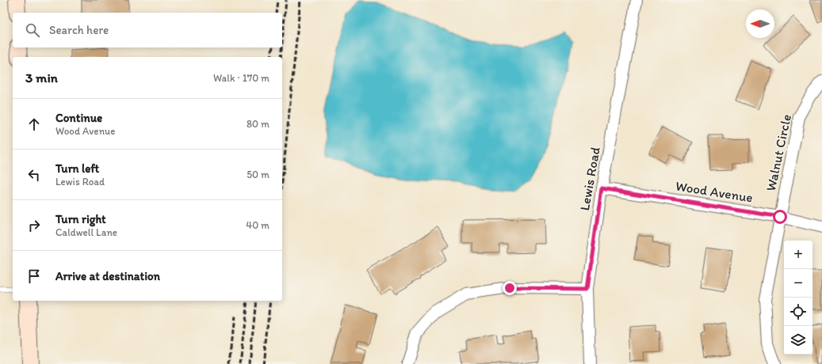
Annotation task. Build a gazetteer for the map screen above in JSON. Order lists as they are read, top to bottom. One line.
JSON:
{"streets":{"street":["Walnut Circle","Lewis Road","Wood Avenue"]},"crossings":[["Walnut Circle","Wood Avenue"],["Lewis Road","Wood Avenue"]],"north":"left","page":{"search":"Search here","heading":["3 min","Walk · 170 m"],"list":[["Continue","Wood Avenue","80 m"],["Turn left","Lewis Road","50 m"],["Turn right","Caldwell Lane","40 m"],"Arrive at destination"],"map_buttons":["+","−"]}}
